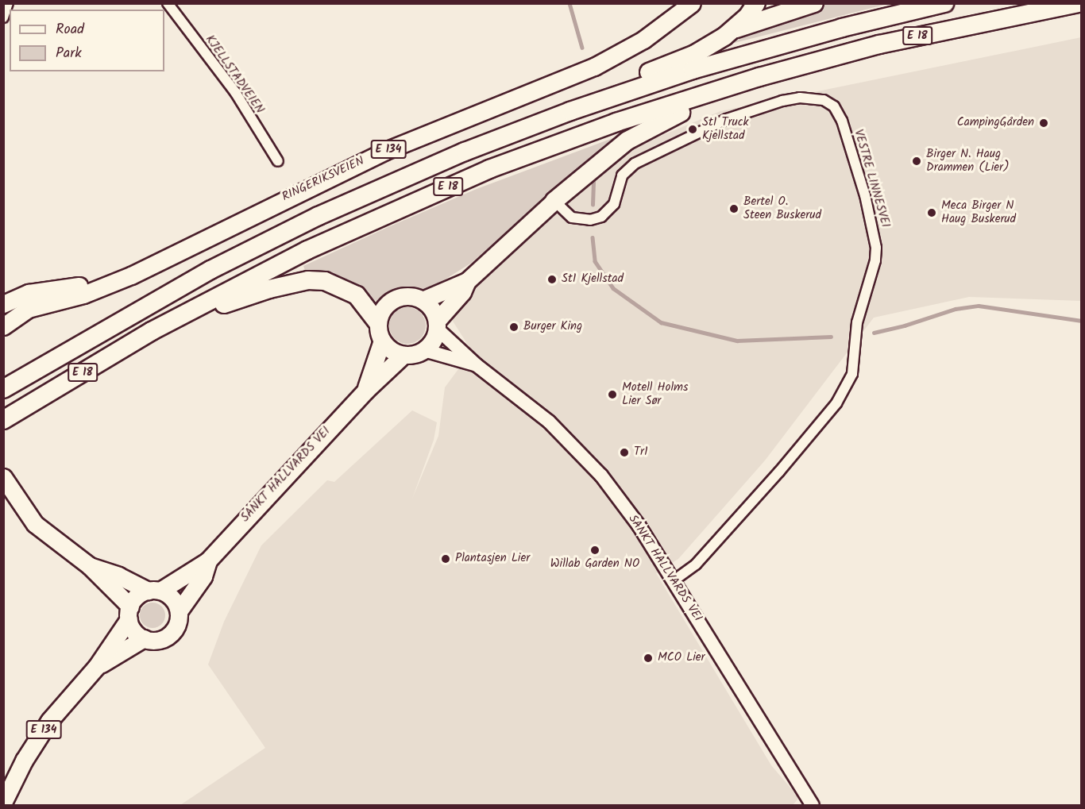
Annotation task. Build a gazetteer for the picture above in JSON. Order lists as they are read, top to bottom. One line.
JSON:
{"streets":{"highway":["E 18","E 134","RINGERIKSVEIEN","SANKT HALLVARDS VEI"],"street":["KJELLSTADVEIEN","VESTRE LINNESVEI"]},"crossings":[["E 18","VESTRE LINNESVEI"],["E 18","SANKT HALLVARDS VEI"],["E 134","SANKT HALLVARDS VEI"],["VESTRE LINNESVEI","SANKT HALLVARDS VEI"]],"places":["CampingGården","St1 Truck Kjellstad","Birger N. Haug Drammen (Lier)","Bertel O. Steen Buskerud","Meca Birger N Haug Buskerud","St1 Kjellstad","Burger King","Motell Holms Lier Sør","Tr1","Willab Garden NO","Plantasjen Lier","MCO Lier"],"legend":["Road","Park"]}
